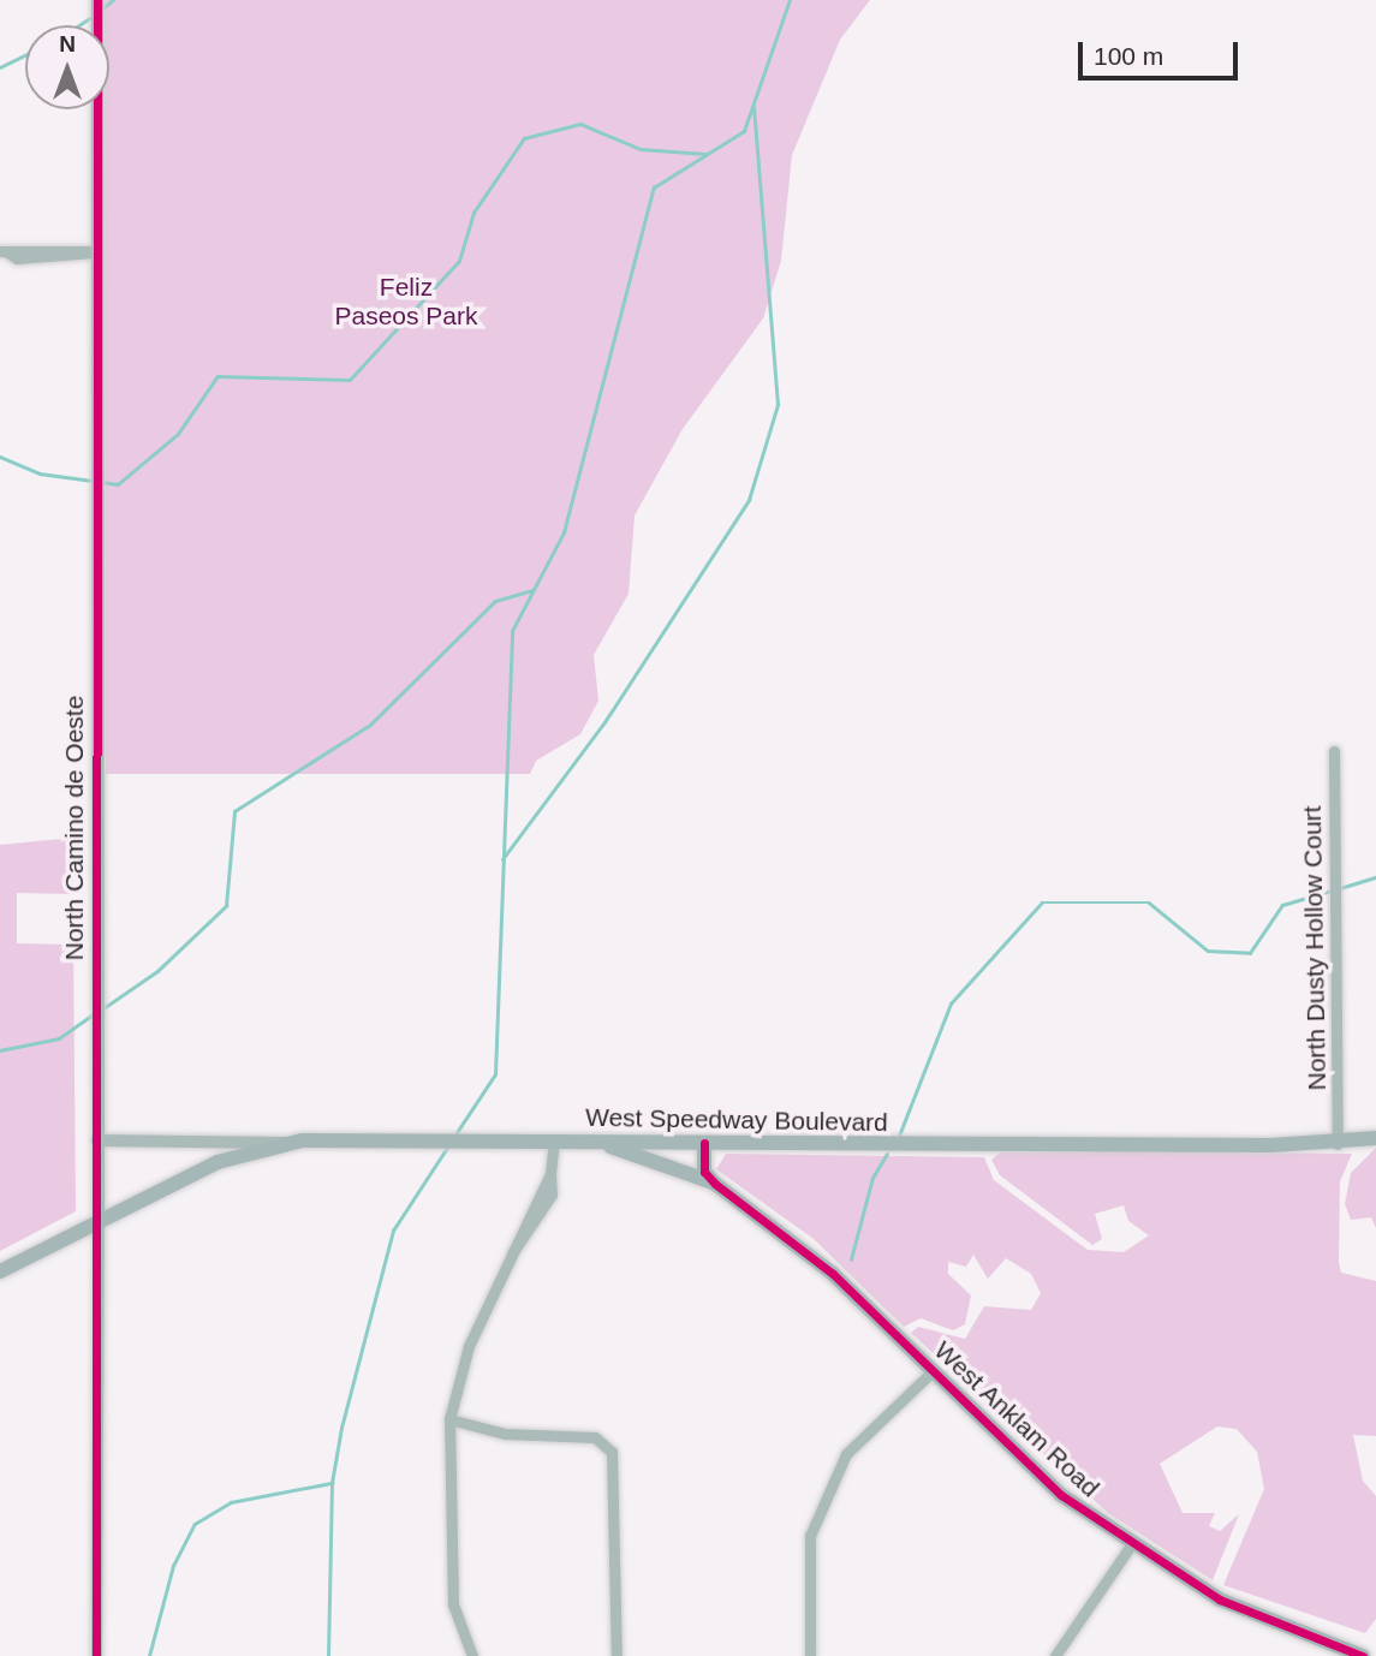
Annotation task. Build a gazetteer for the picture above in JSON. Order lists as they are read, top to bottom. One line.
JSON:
{"streets":{"main road":["West Speedway Boulevard","West Anklam Road"],"street":["North Camino de Oeste","North Dusty Hollow Court"]},"crossings":[["North Camino de Oeste","West Speedway Boulevard"],["North Dusty Hollow Court","West Speedway Boulevard"],["West Speedway Boulevard","West Anklam Road"]],"parks":["Feliz Paseos Park"],"scale_bar":"100 m","north":"top"}
